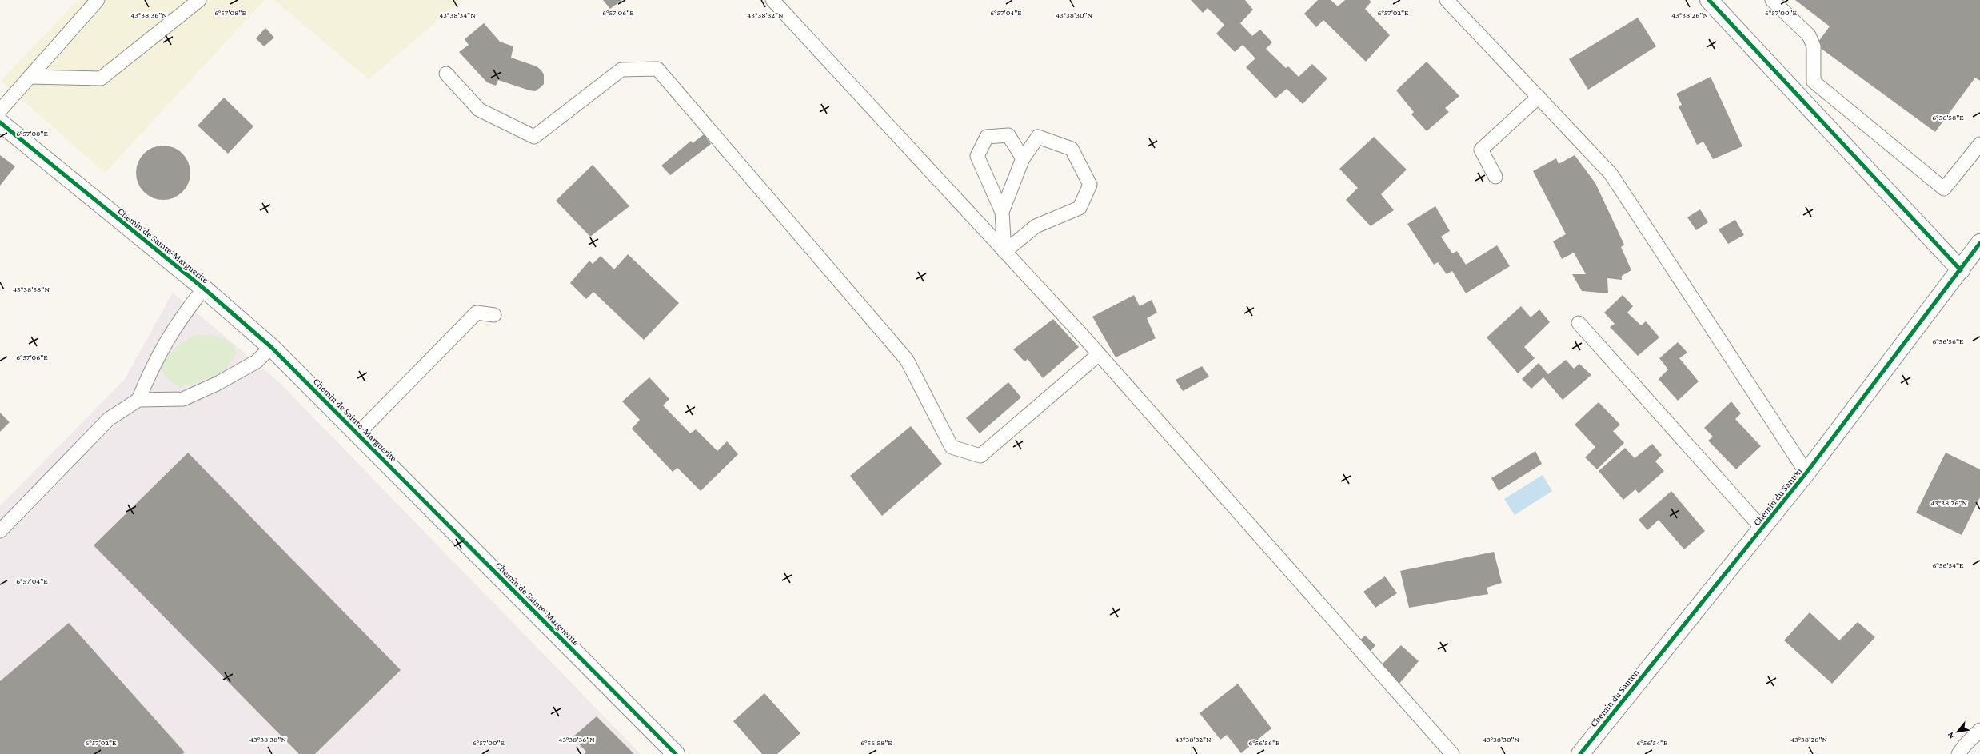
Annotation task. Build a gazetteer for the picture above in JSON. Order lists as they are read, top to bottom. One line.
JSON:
{"streets":{"street":["Chemin de Sainte-Marguerite","Chemin du Santon"]},"north":"bottom left","coordinates":["6°57'08\"E","6°57'04\"E","6°57'00\"E","6°57'06\"E","6°57'02\"E","43°38'36\"N","43°38'34\"N","43°38'32\"N","43°38'30\"N","43°38'26\"N","6°56'58\"E","43°38'38\"N","6°56'56\"E","6°56'54\"E","43°38'28\"N"]}
